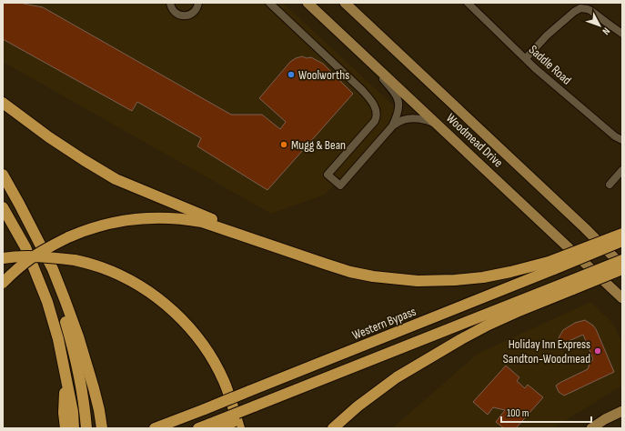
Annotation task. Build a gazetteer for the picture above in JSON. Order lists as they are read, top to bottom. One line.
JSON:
{"streets":{"highway":["Western Bypass"],"main road":["Woodmead Drive"],"street":["Saddle Road"]},"places":["Woolworths","Mugg & Bean","Holiday Inn Express Sandton-Woodmead"],"scale_bar":"100 m","north":"bottom right"}
